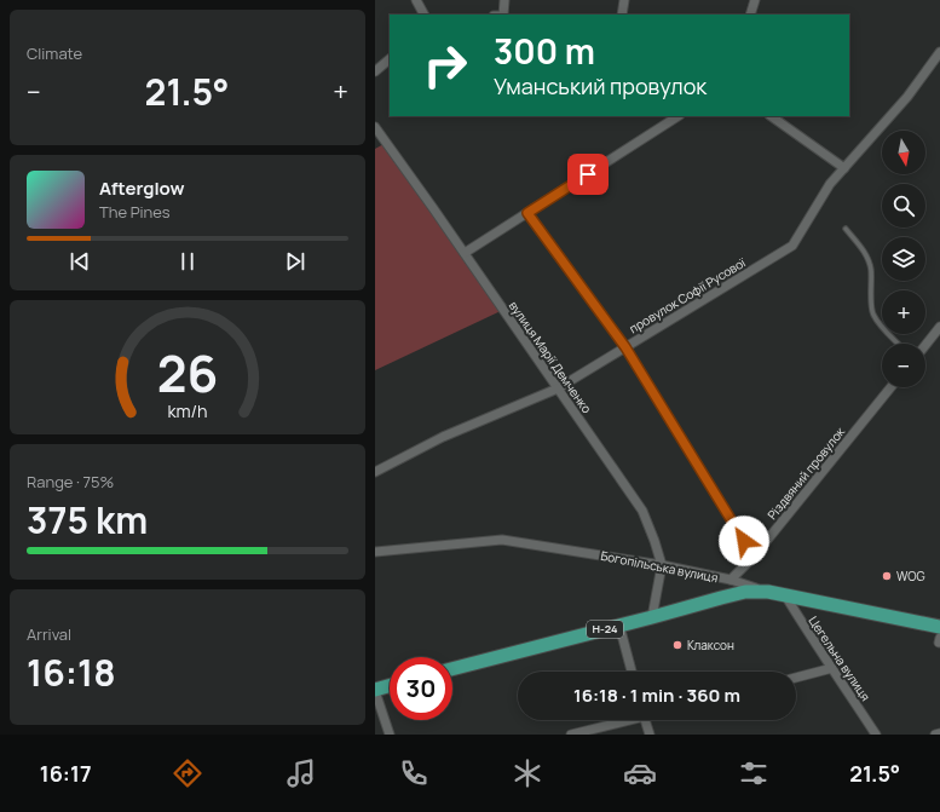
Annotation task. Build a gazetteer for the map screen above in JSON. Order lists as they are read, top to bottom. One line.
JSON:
{"streets":{"main road":["Богопільська вулиця","Н-24"],"street":["провулок Софії Русової","вулиця Марії Демченко","Різдвяний провулок","Цегельна вулиця"]},"crossings":[["провулок Софії Русової","вулиця Марії Демченко"],["вулиця Марії Демченко","Богопільська вулиця"],["вулиця Марії Демченко","Н-24"],["Різдвяний провулок","Богопільська вулиця"],["Богопільська вулиця","Н-24"],["Богопільська вулиця","Цегельна вулиця"]],"places":["WOG","Клаксон"],"north":"bottom","page":{"tile":["Climate",["Range · 75%","375 km"],["Arrival","16:18"]],"turn":["300 m","Уманський провулок"],"heat":["−","21.5°","+"],"map_buttons":["+","−"],"song":["Afterglow","The Pines"],"limit":"30","trip":"16:18 · 1 min · 360 m","tabs":["16:17","21.5°"],"gauge":["26","km/h"]}}
